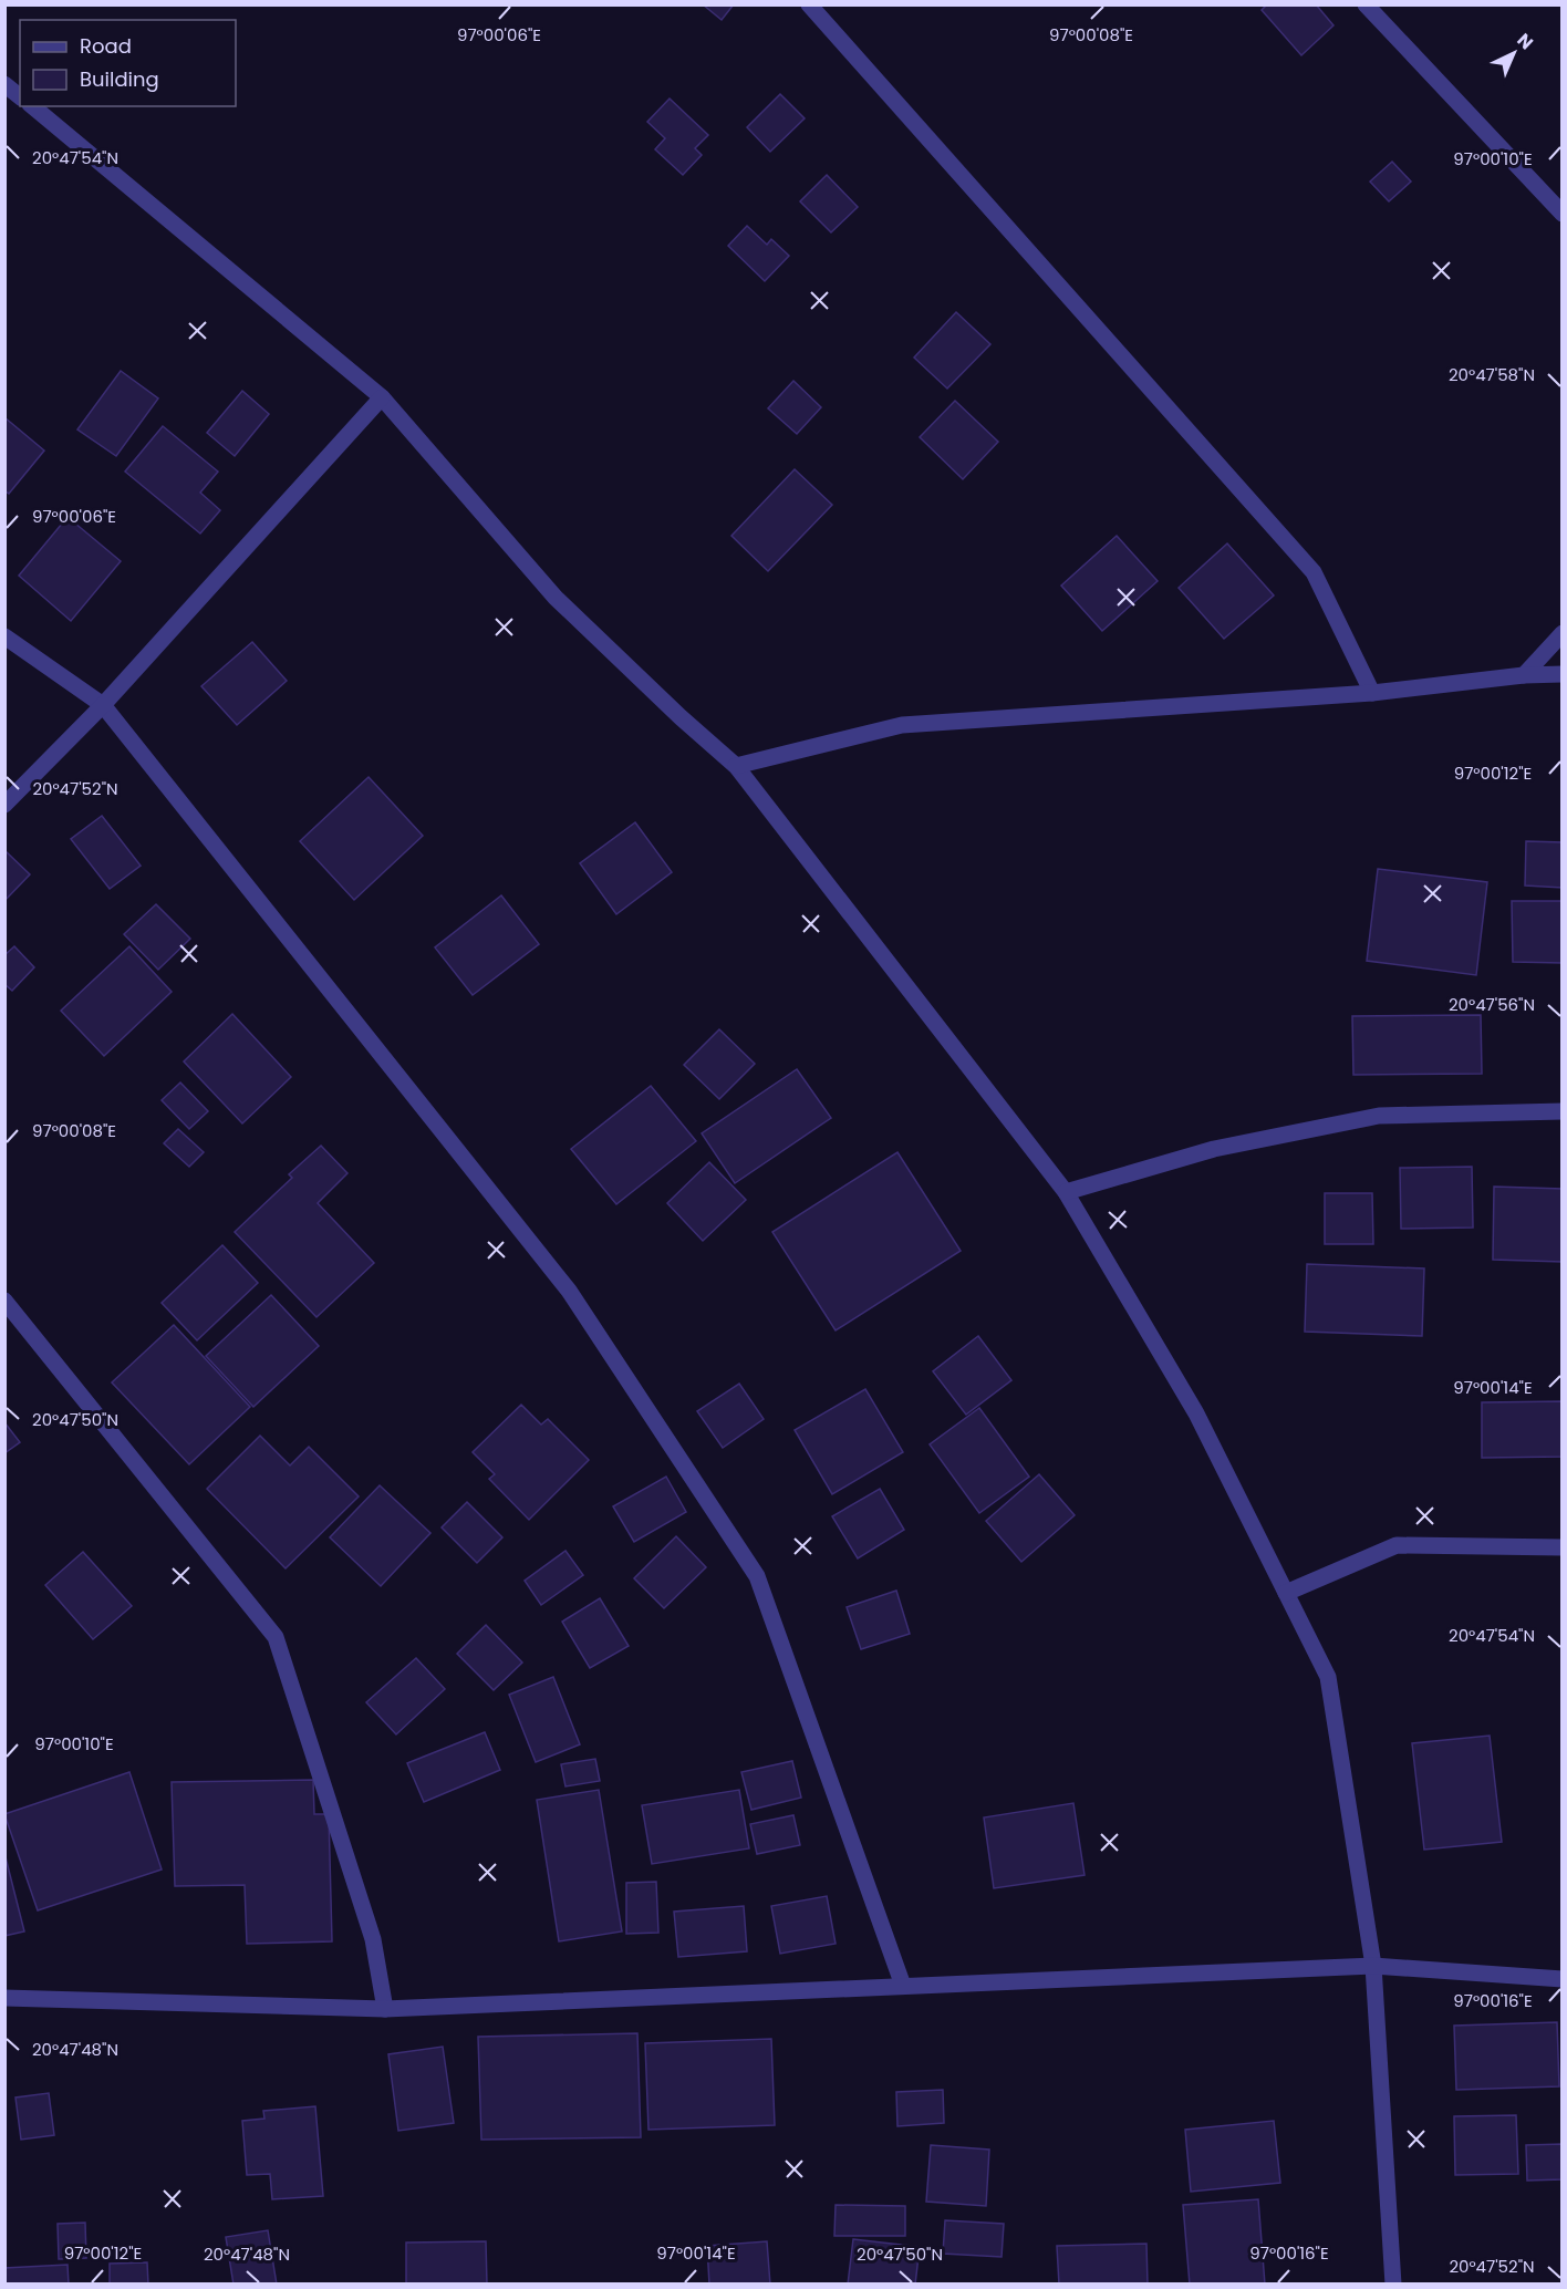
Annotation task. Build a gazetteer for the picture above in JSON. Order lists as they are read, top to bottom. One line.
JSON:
{"legend":["Road","Building"],"north":"top right","coordinates":["97°00'06\"E","97°00'08\"E","20°47'54\"N","97°00'10\"E","20°47'58\"N","97°00'12\"E","20°47'52\"N","20°47'56\"N","97°00'14\"E","20°47'50\"N","97°00'16\"E","20°47'48\"N"]}
